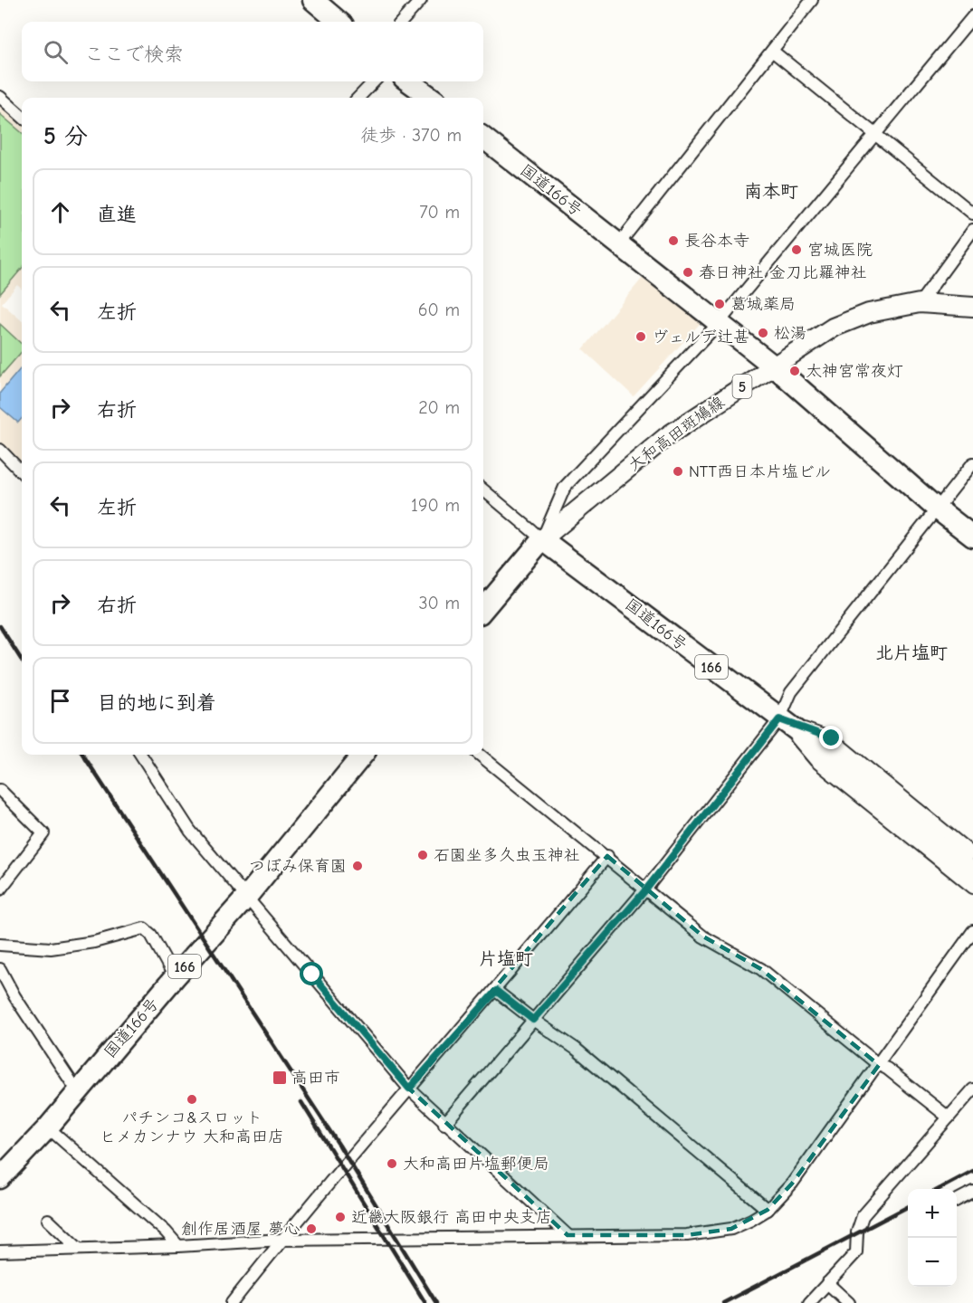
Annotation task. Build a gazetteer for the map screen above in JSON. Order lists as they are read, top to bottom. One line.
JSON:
{"streets":{"highway":["国道166号","166"],"main road":["5","大和高田斑鳩線"]},"crossings":[["国道166号","大和高田斑鳩線"]],"districts":["南本町","北片塩町","片塩町"],"places":{"other":["長谷本寺","宮城医院","春日神社 金刀比羅神社","葛城薬局","松湯","ヴェルデ辻甚","太神宮常夜灯","NTT西日本片塩ビル","石園坐多久虫玉神社","つぼみ保育園","パチンコ&スロット ヒメカンナウ 大和高田店","大和高田片塩郵便局","近畿大阪銀行 高田中央支店","創作居酒屋 夢心"],"transit":["高田市"]},"page":{"search":"ここで検索","heading":["5 分","徒歩 · 370 m"],"list":[["直進","70 m"],["左折","60 m"],["右折","20 m"],["左折","190 m"],["右折","30 m"],"目的地に到着"],"map_buttons":["+","−"]}}
